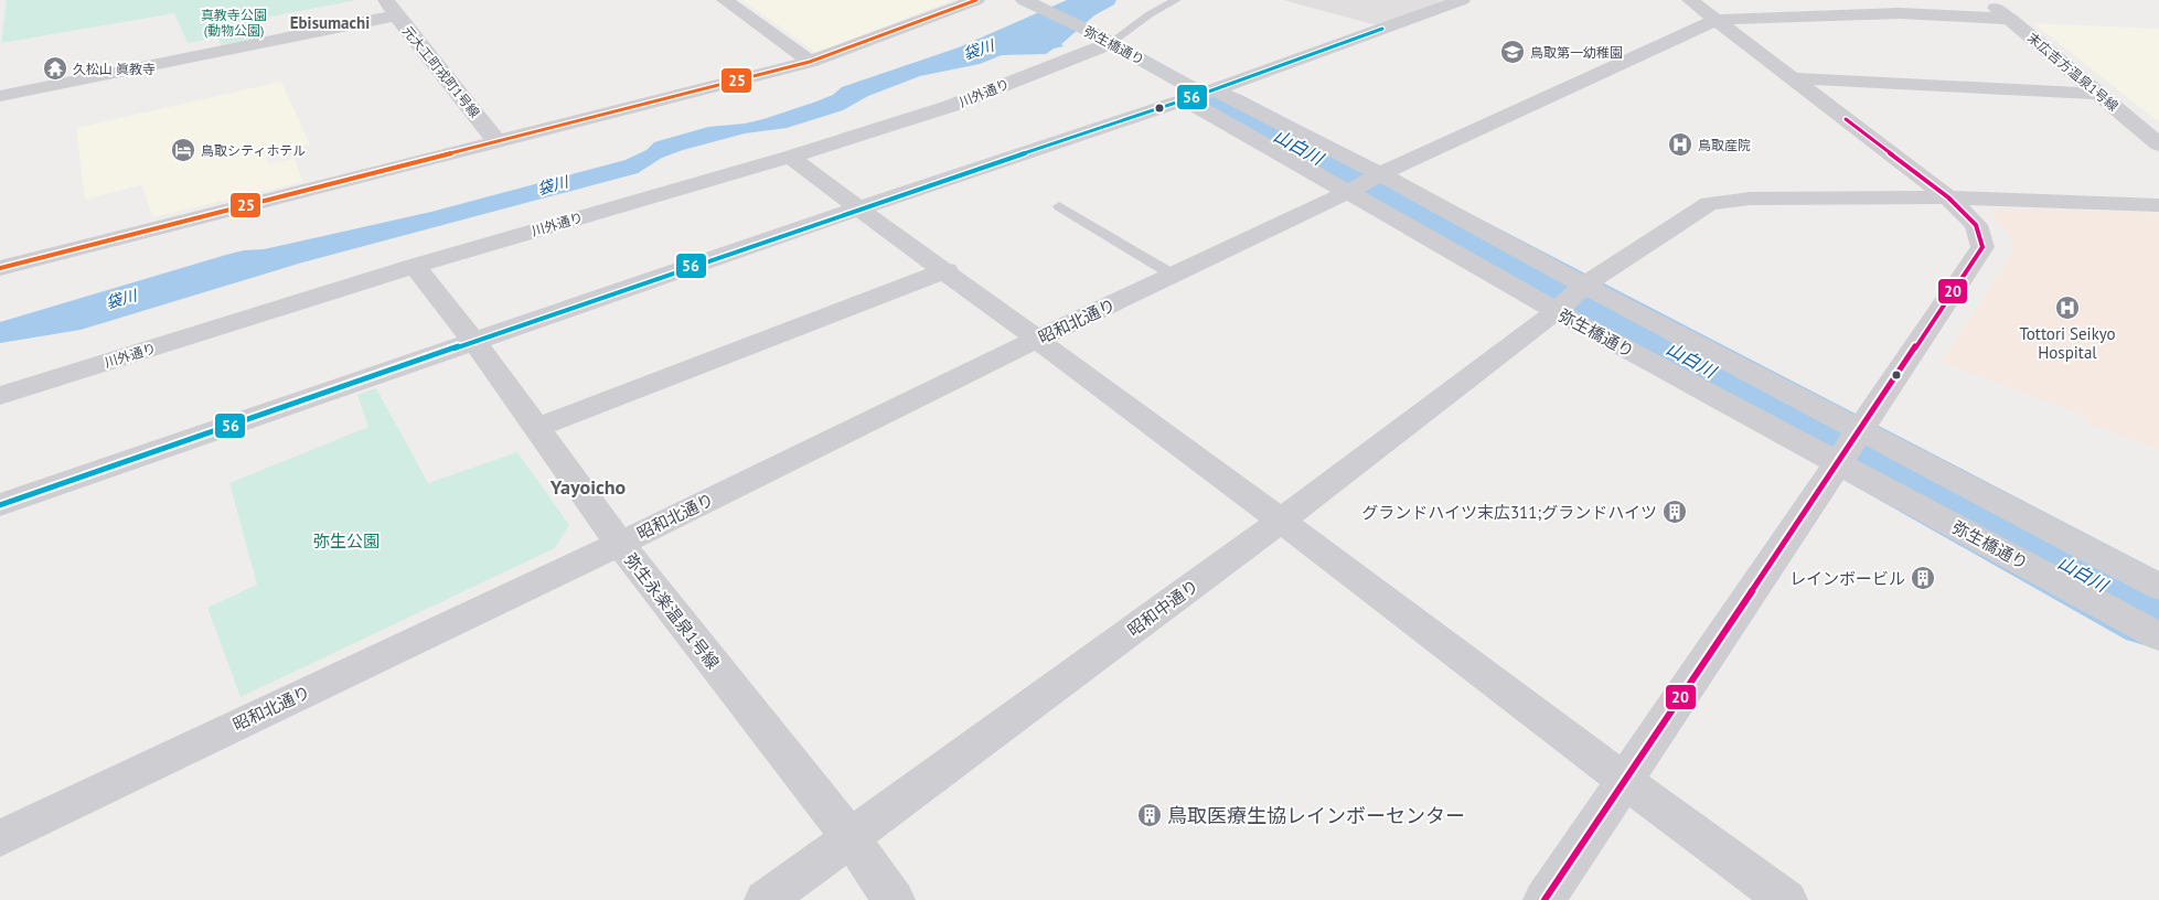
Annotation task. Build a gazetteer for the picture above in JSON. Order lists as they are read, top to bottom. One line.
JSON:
{"streets":{"street":["弥生橋通り","元大工町戎町1号線","末広吉方温泉1号線","川外通り","昭和北通り","昭和中通り","弥生永楽温泉1号線"]},"crossings":[["弥生橋通り","川外通り"],["弥生橋通り","昭和北通り"],["弥生橋通り","昭和中通り"],["川外通り","弥生永楽温泉1号線"],["昭和北通り","弥生永楽温泉1号線"],["昭和中通り","弥生永楽温泉1号線"]],"districts":["Ebisumachi","Yayoicho"],"water":["袋川","山白川"],"parks":["真教寺公園 (動物公園)","弥生公園"],"places":{"school or university":["鳥取第一幼稚園"],"temple":["久松山 眞教寺"],"hospital":["鳥取産院","Tottori Seikyo Hospital"],"hotel":["鳥取シティホテル"],"building":["グランドハイツ末広311;グランドハイツ","レインボービル","鳥取医療生協レインボーセンター"]},"lines":["transit line 25","transit line 56","transit line 20"]}
